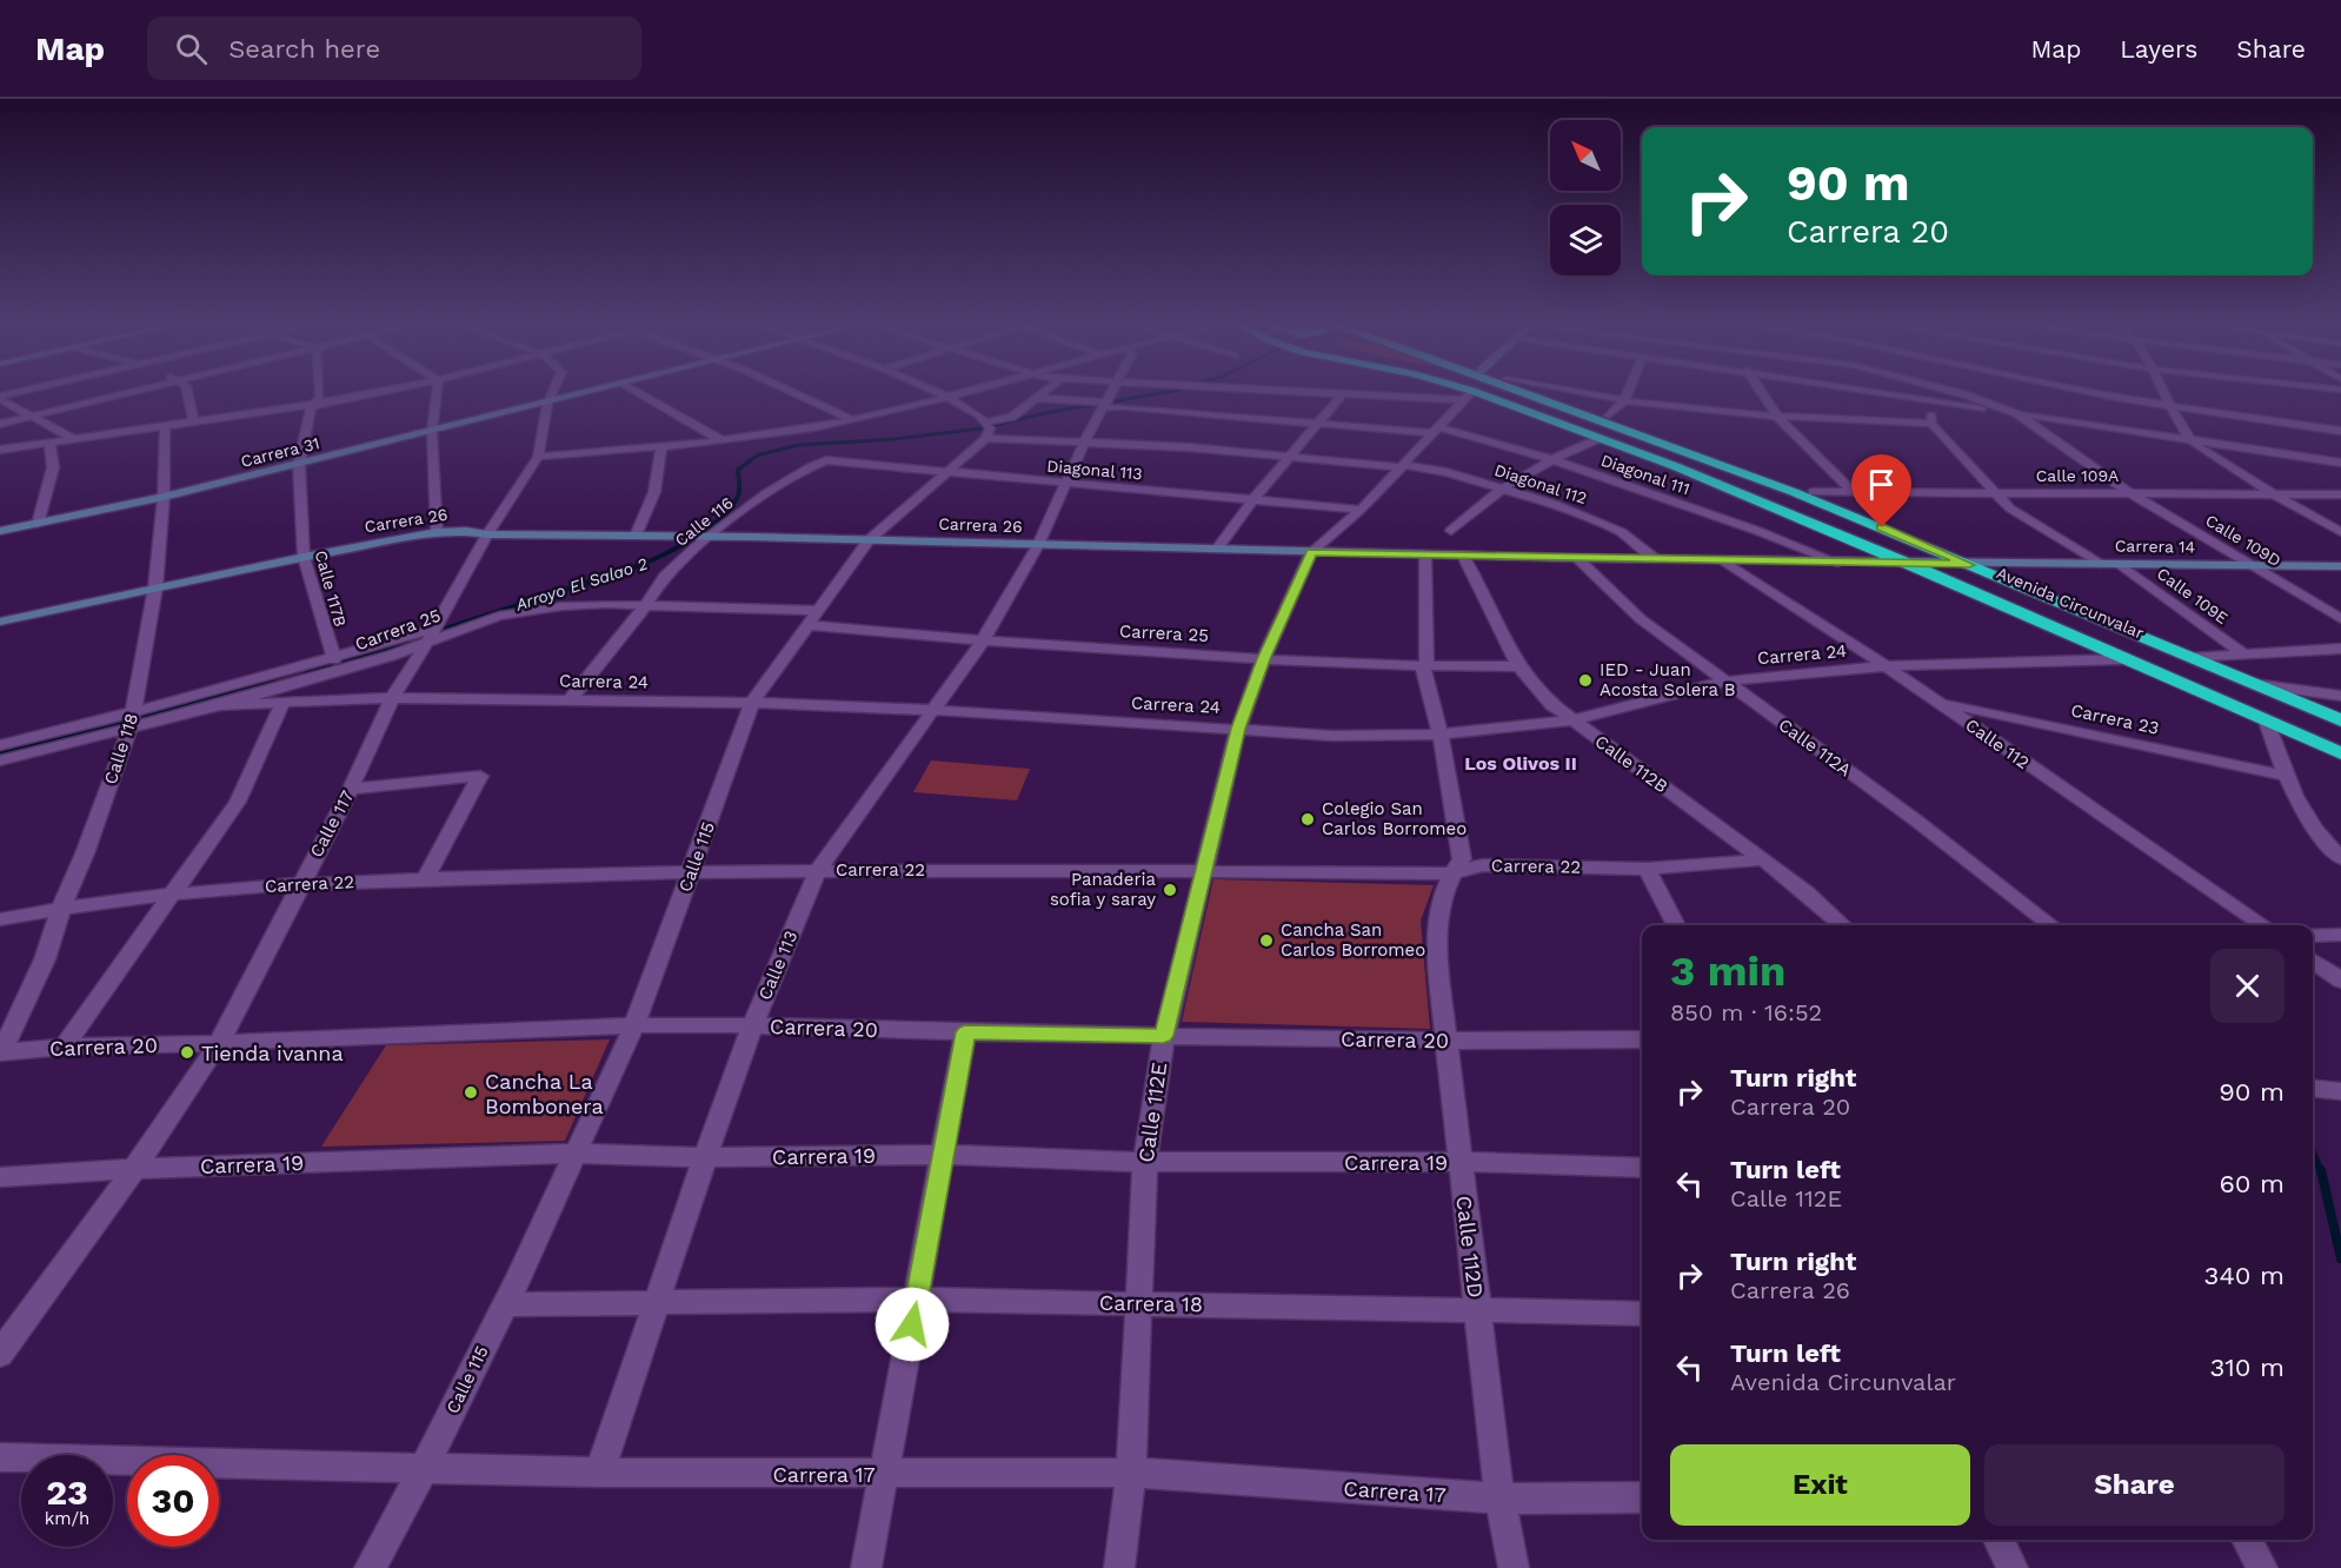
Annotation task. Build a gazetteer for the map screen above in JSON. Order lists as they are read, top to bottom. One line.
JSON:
{"streets":{"highway":["Avenida Circunvalar"],"street":["Carrera 31","Diagonal 113","Diagonal 111","Calle 109A","Diagonal 112","Carrera 26","Calle 116","Calle 109D","Carrera 14","Calle 117B","Calle 109E","Carrera 25","Carrera 24","Carrera 23","Calle 112","Calle 112A","Calle 118","Calle 112B","Calle 117","Calle 115","Carrera 22","Calle 113","Carrera 20","Calle 112E","Carrera 19","Calle 112D","Carrera 18","Carrera 17"]},"crossings":[["Carrera 31","Calle 117B"],["Carrera 31","Calle 118"],["Carrera 31","Calle 117"],["Diagonal 113","Calle 116"],["Diagonal 113","Calle 115"],["Diagonal 113","Calle 113"],["Diagonal 111","Carrera 26"],["Diagonal 111","Calle 113"],["Calle 109A","Calle 109D"],["Diagonal 112","Carrera 26"],["Diagonal 112","Calle 115"],["Diagonal 112","Calle 113"],["Carrera 26","Calle 116"],["Carrera 26","Carrera 14"],["Carrera 26","Calle 117B"],["Carrera 26","Avenida Circunvalar"],["Carrera 26","Calle 112"],["Carrera 26","Calle 112A"],["Carrera 26","Calle 118"],["Carrera 26","Calle 112B"],["Carrera 26","Calle 117"],["Carrera 26","Calle 115"],["Carrera 26","Calle 113"],["Carrera 26","Calle 112E"],["Carrera 26","Calle 112D"],["Calle 116","Carrera 25"],["Calle 116","Carrera 24"],["Calle 109D","Carrera 14"],["Carrera 14","Calle 109E"],["Carrera 14","Avenida Circunvalar"],["Calle 117B","Carrera 25"],["Carrera 25","Carrera 24"],["Carrera 25","Calle 118"],["Carrera 25","Calle 112B"],["Carrera 25","Calle 117"],["Carrera 25","Calle 115"],["Carrera 25","Calle 113"],["Carrera 25","Calle 112E"],["Carrera 25","Calle 112D"],["Carrera 24","Calle 112"],["Carrera 24","Calle 112A"],["Carrera 24","Calle 112B"],["Carrera 24","Calle 117"],["Carrera 24","Calle 115"],["Carrera 24","Calle 113"],["Carrera 24","Calle 112E"],["Carrera 24","Calle 112D"],["Carrera 23","Calle 112"],["Calle 118","Carrera 22"],["Calle 118","Carrera 20"],["Calle 112B","Carrera 22"],["Calle 117","Carrera 22"],["Calle 117","Carrera 20"],["Calle 117","Carrera 19"],["Calle 115","Carrera 22"],["Calle 115","Carrera 20"],["Calle 115","Carrera 19"],["Calle 115","Carrera 18"],["Calle 115","Carrera 17"],["Carrera 22","Calle 113"],["Carrera 22","Calle 112E"],["Carrera 22","Calle 112D"],["Calle 113","Carrera 20"],["Calle 113","Carrera 19"],["Calle 113","Carrera 18"],["Calle 113","Carrera 17"],["Carrera 20","Calle 112E"],["Carrera 20","Calle 112D"],["Calle 112E","Carrera 19"],["Calle 112E","Carrera 18"],["Calle 112E","Carrera 17"],["Carrera 19","Calle 112D"],["Calle 112D","Carrera 18"],["Calle 112D","Carrera 17"]],"districts":["Los Olivos II"],"water":["Arroyo El Salao 2"],"places":["IED - Juan Acosta Solera B","Colegio San Carlos Borromeo","Panaderia sofia y saray","Cancha San Carlos Borromeo","Tienda ivanna","Cancha La Bombonera"],"north":"top left","page":{"header":"Map","search":"Search here","nav":["Map","Layers","Share"],"turn":["90 m","Carrera 20"],"heading":["3 min","850 m · 16:52"],"list":[{"name":"Turn right","note":"Carrera 20","value":"90 m"},{"name":"Turn left","note":"Calle 112E","value":"60 m"},{"name":"Turn right","note":"Carrera 26","value":"340 m"},{"name":"Turn left","note":"Avenida Circunvalar","value":"310 m"}],"buttons":["Exit","Share"],"speed":"23 km/h","limit":"30"}}
